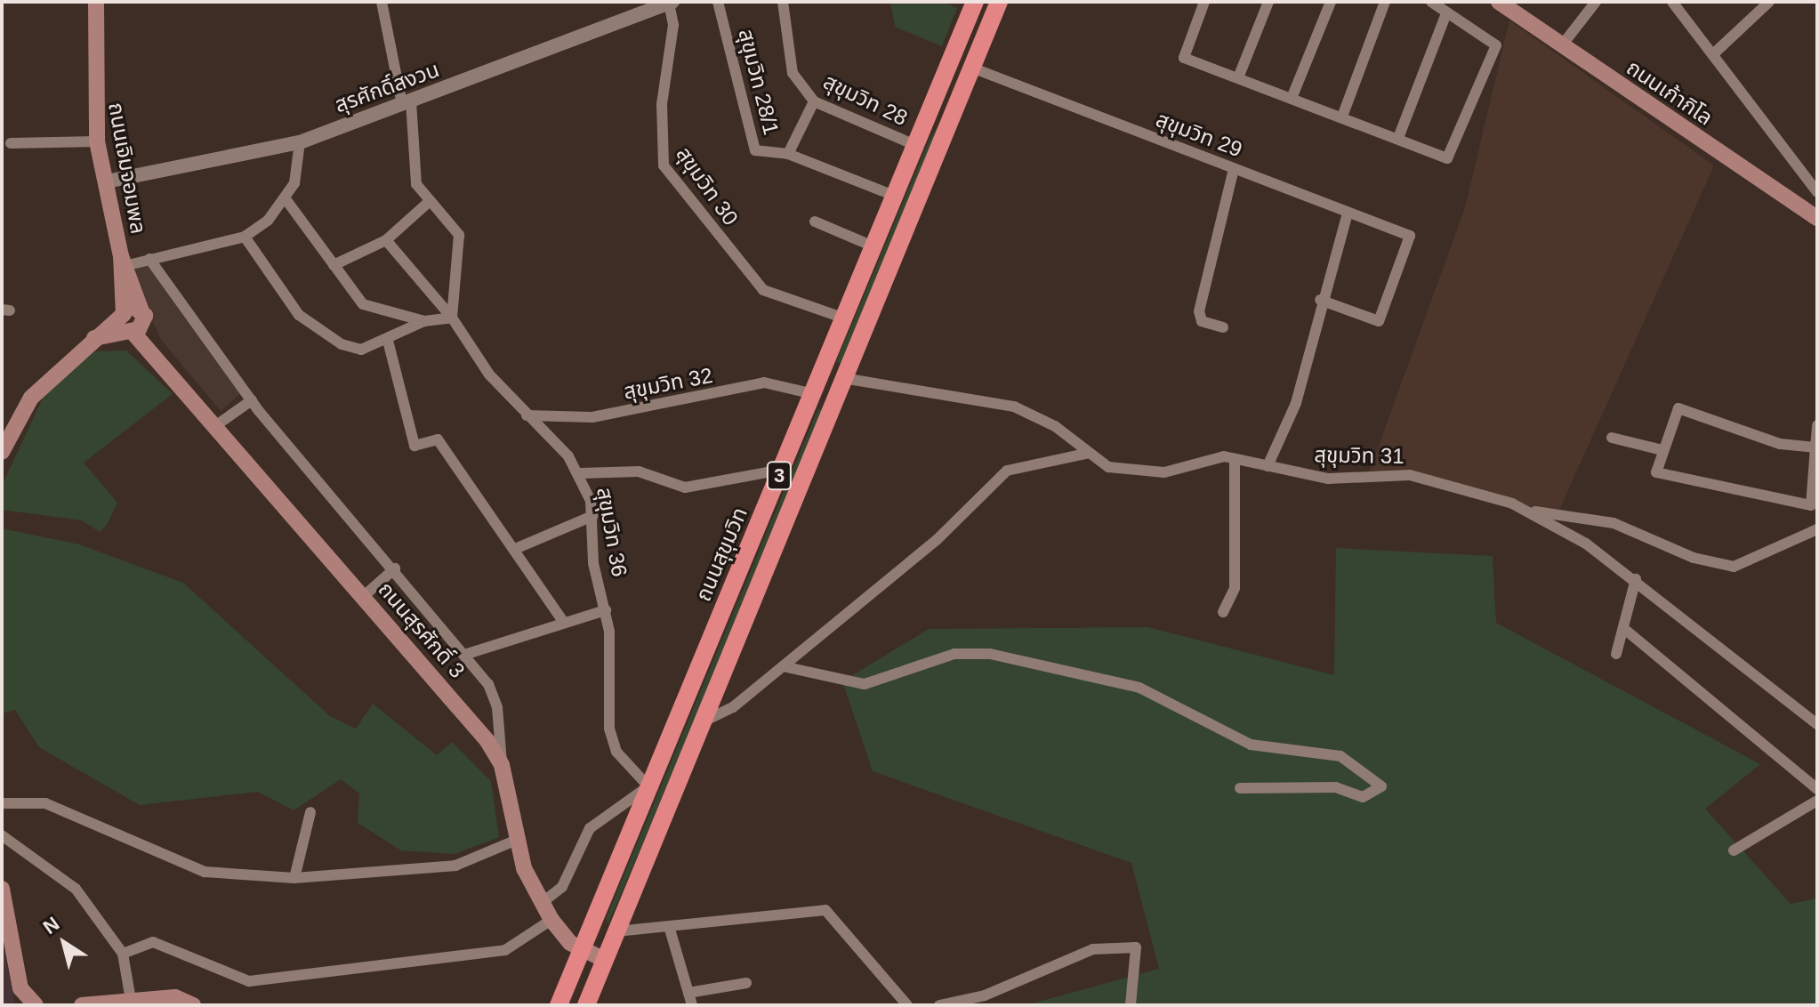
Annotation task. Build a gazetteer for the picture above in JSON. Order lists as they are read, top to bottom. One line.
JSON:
{"streets":{"highway":["3","ถนนสุขุมวิท"],"main road":["ถนนเก้ากิโล","ถนนเจิมจอมพล","ถนนสุรศักดิ์ 3"],"street":["สุขุมวิท 28/1","สุรศักดิ์สงวน","สุขุมวิท 28","สุขุมวิท 29","สุขุมวิท 30","สุขุมวิท 32","สุขุมวิท 31","สุขุมวิท 36"]},"crossings":[["สุขุมวิท 28/1","ถนนสุขุมวิท"],["สุรศักดิ์สงวน","ถนนเจิมจอมพล"],["สุรศักดิ์สงวน","สุขุมวิท 30"],["สุขุมวิท 28","ถนนสุขุมวิท"],["สุขุมวิท 29","3"],["ถนนเจิมจอมพล","ถนนสุรศักดิ์ 3"],["สุขุมวิท 30","ถนนสุขุมวิท"],["สุขุมวิท 32","สุขุมวิท 36"],["สุขุมวิท 32","ถนนสุขุมวิท"],["สุขุมวิท 31","3"],["3","ถนนสุรศักดิ์ 3"],["สุขุมวิท 36","ถนนสุขุมวิท"],["ถนนสุขุมวิท","ถนนสุรศักดิ์ 3"]],"north":"top left"}
